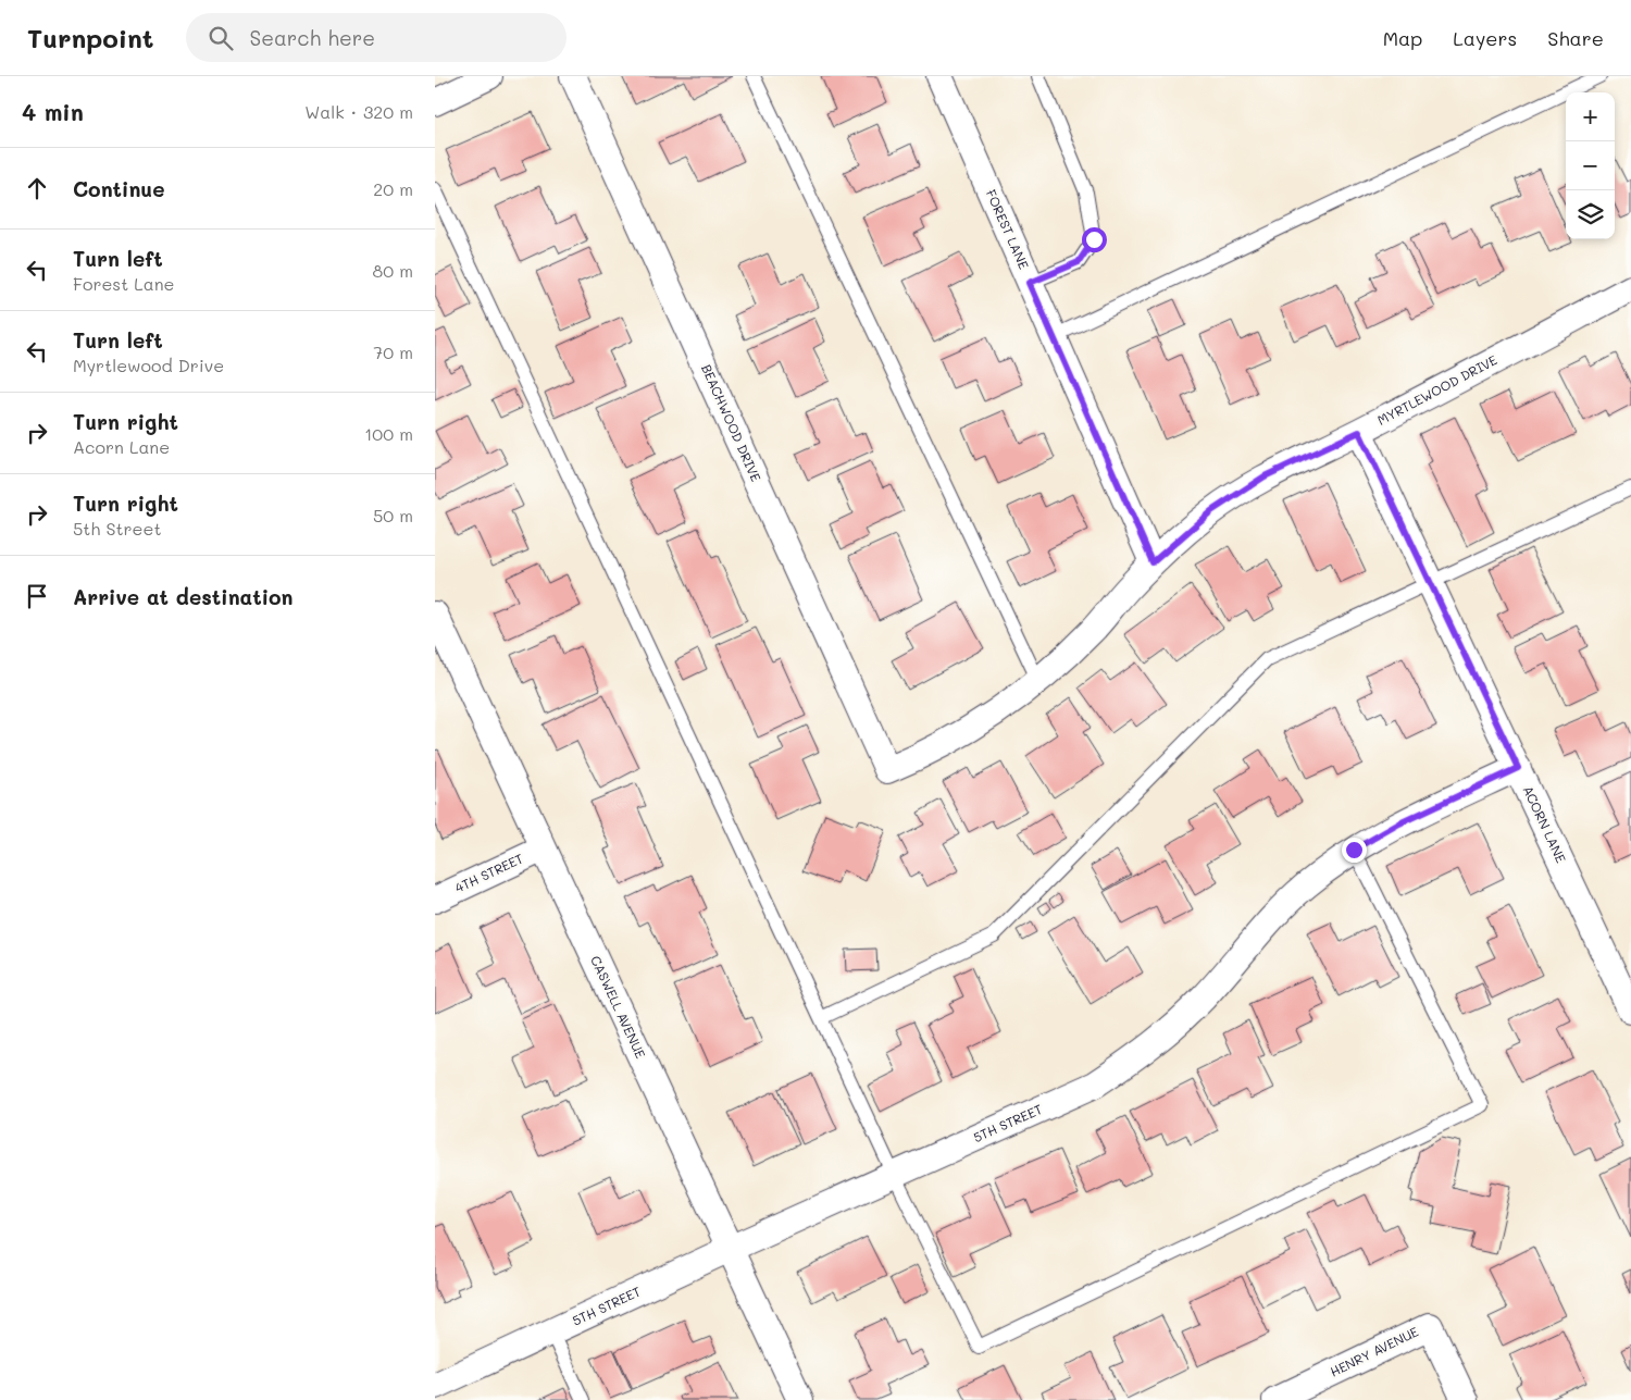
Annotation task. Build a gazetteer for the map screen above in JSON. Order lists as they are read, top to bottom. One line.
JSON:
{"streets":{"street":["FOREST LANE","MYRTLEWOOD DRIVE","BEACHWOOD DRIVE","ACORN LANE","4TH STREET","CASWELL AVENUE","5TH STREET","HENRY AVENUE"]},"crossings":[["FOREST LANE","MYRTLEWOOD DRIVE"],["MYRTLEWOOD DRIVE","BEACHWOOD DRIVE"],["MYRTLEWOOD DRIVE","ACORN LANE"],["ACORN LANE","5TH STREET"],["4TH STREET","CASWELL AVENUE"],["CASWELL AVENUE","5TH STREET"]],"page":{"header":"Turnpoint","search":"Search here","nav":["Map","Layers","Share"],"heading":["4 min","Walk · 320 m"],"map_buttons":["+","−"],"list":[["Continue","20 m"],["Turn left","Forest Lane","80 m"],["Turn left","Myrtlewood Drive","70 m"],["Turn right","Acorn Lane","100 m"],["Turn right","5th Street","50 m"],"Arrive at destination"]}}
